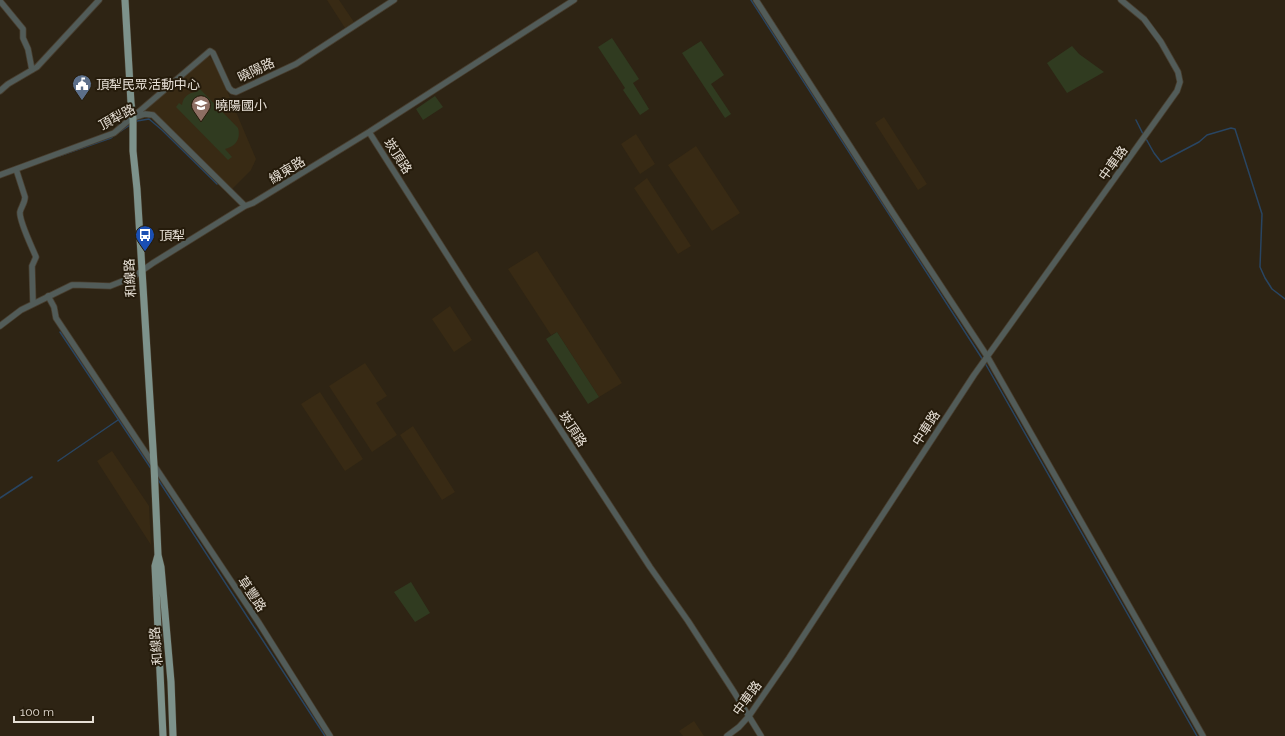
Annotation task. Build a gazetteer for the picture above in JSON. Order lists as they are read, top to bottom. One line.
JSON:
{"streets":{"main road":["和線路"],"street":["曉陽路","頂犁路","崁頂路","中車路","線東路","草豐路"]},"crossings":[["曉陽路","頂犁路"],["曉陽路","和線路"],["頂犁路","線東路"],["頂犁路","和線路"],["崁頂路","中車路"],["崁頂路","線東路"],["線東路","和線路"],["線東路","草豐路"],["和線路","草豐路"]],"places":{"public building":["頂犁民眾活動中心"],"school or university":["曉陽國小"],"bus stop":["頂犁"]},"scale_bar":"100 m"}
